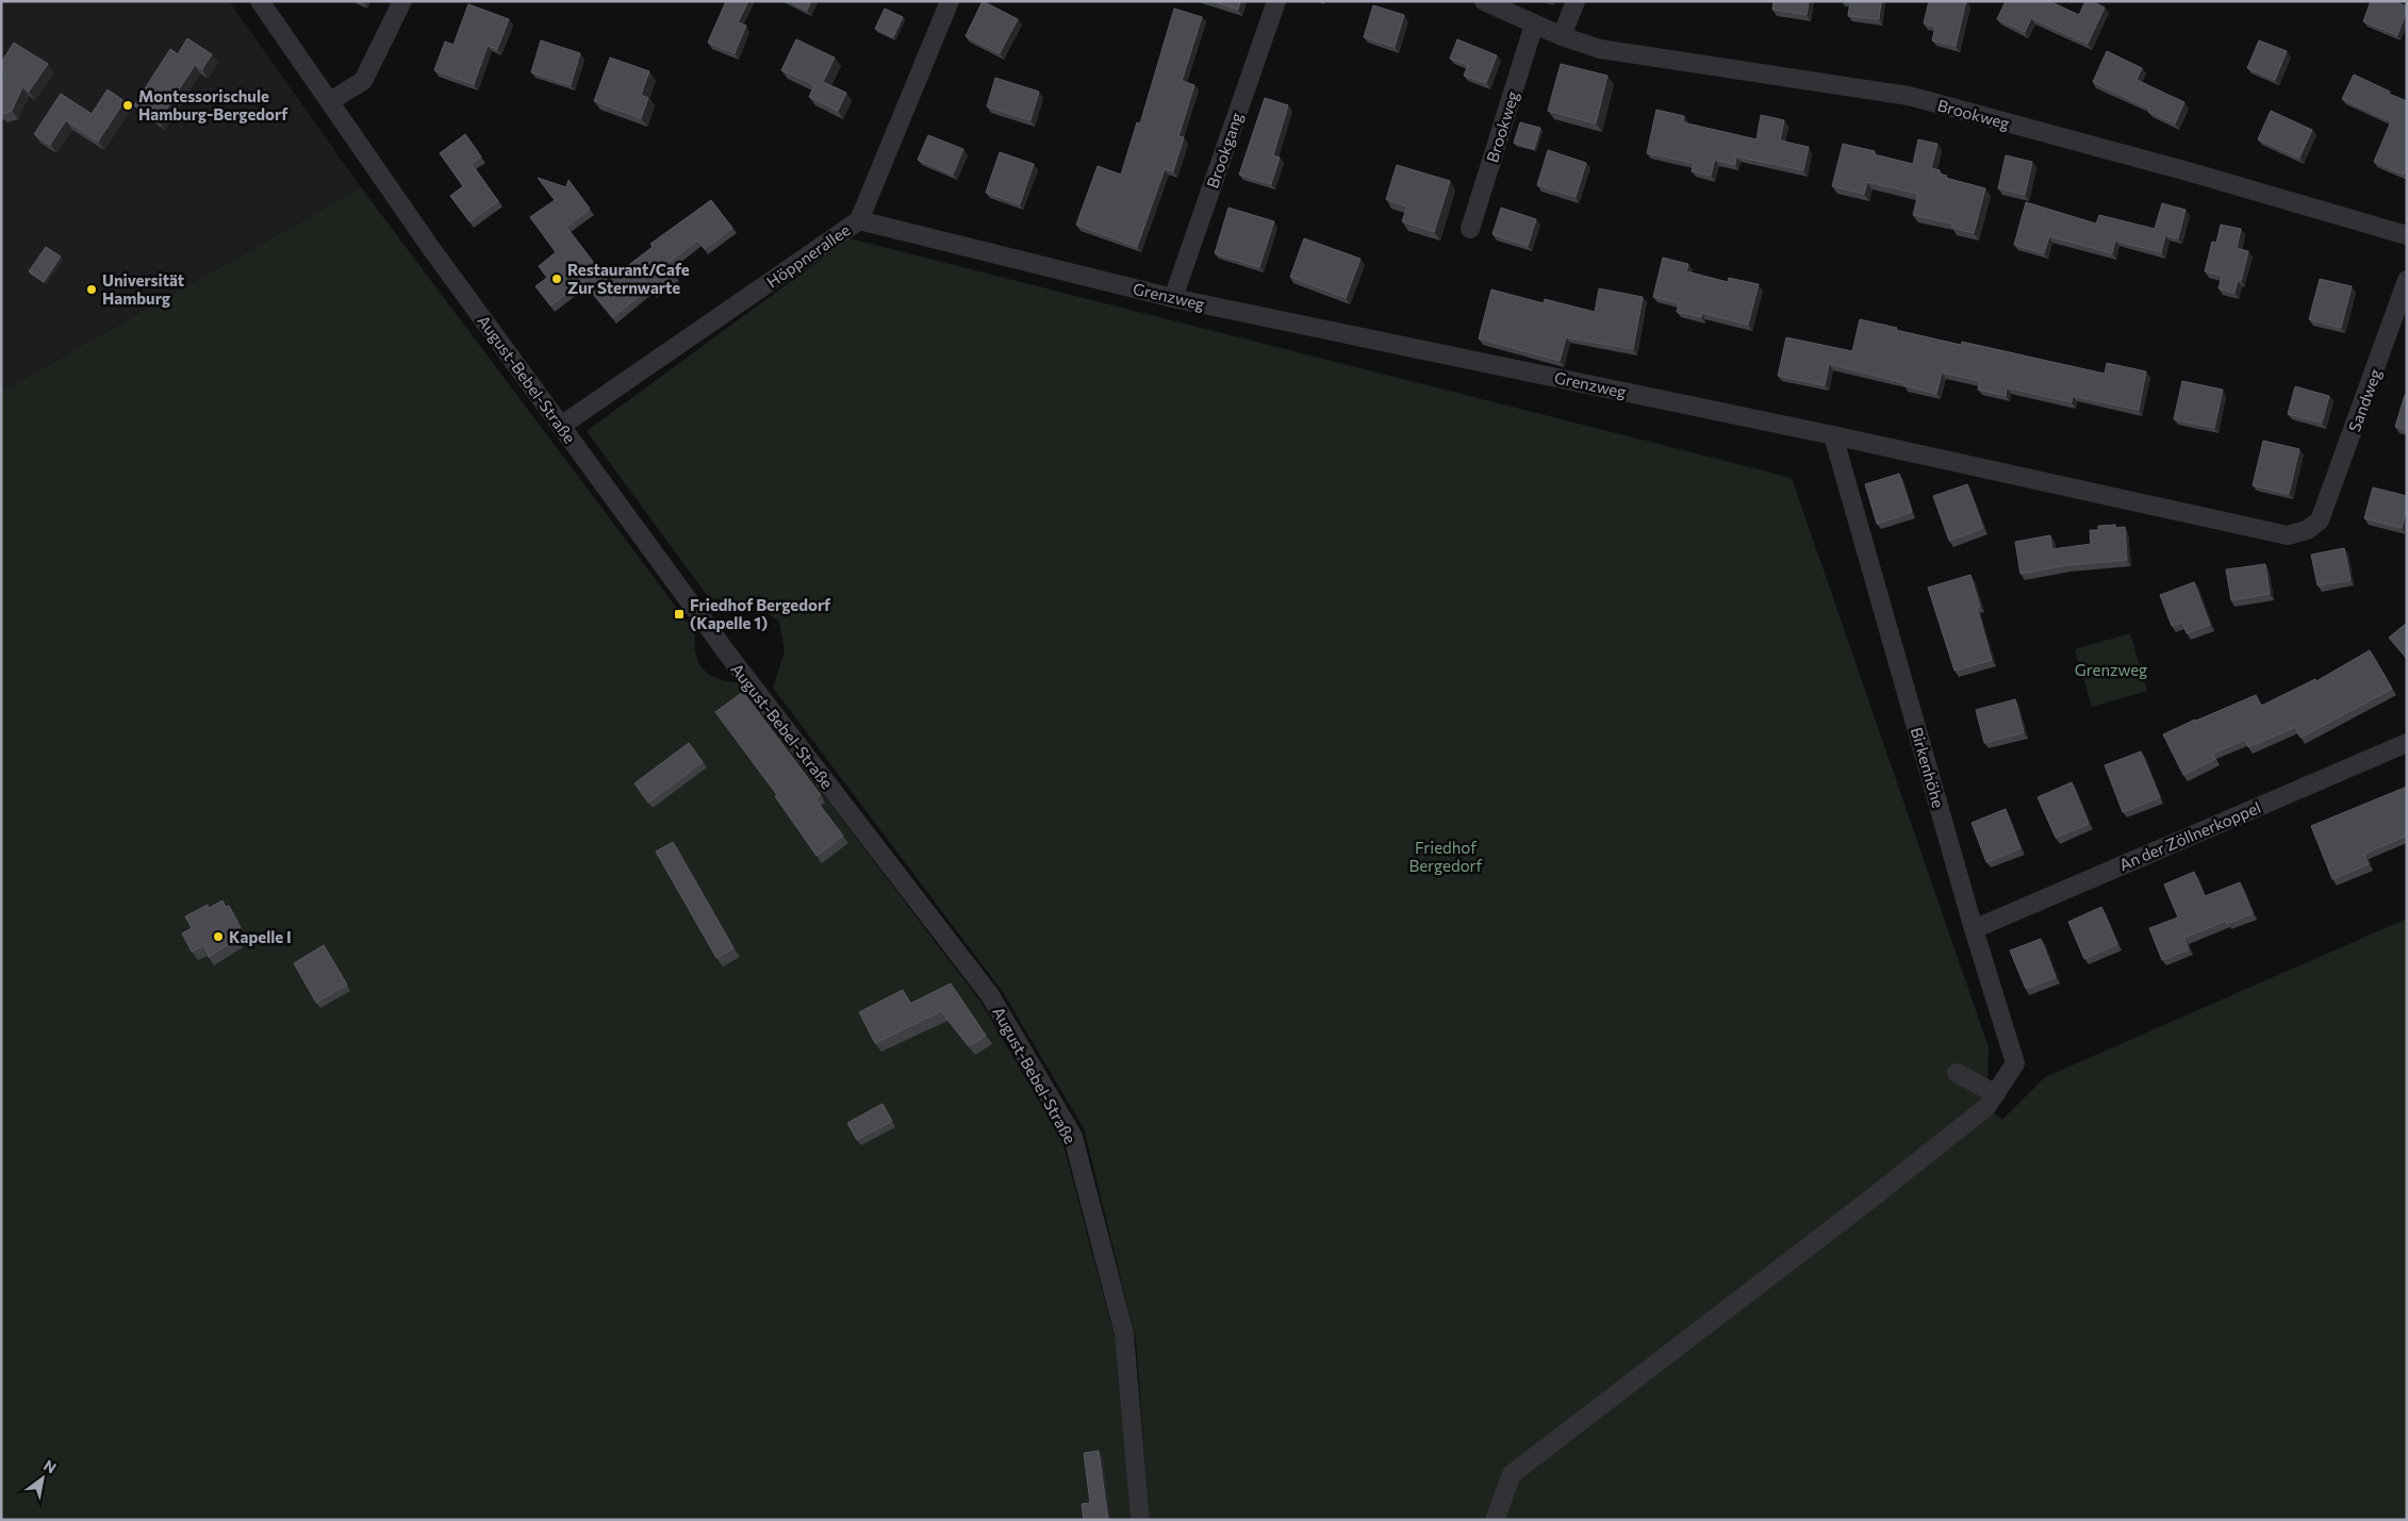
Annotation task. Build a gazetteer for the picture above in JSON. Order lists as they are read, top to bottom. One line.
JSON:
{"streets":{"street":["Brookweg","Brookgang","Höppnerallee","Grenzweg","August-Bebel-Straße","Sandweg","Birkenhöhe","An der Zöllnerkoppel"]},"crossings":[["Brookgang","Grenzweg"],["Höppnerallee","Grenzweg"],["Höppnerallee","August-Bebel-Straße"],["Grenzweg","Sandweg"],["Grenzweg","Birkenhöhe"],["Birkenhöhe","An der Zöllnerkoppel"]],"parks":["Grenzweg","Friedhof Bergedorf"],"places":{"other":["Montessorischule Hamburg-Bergedorf","Restaurant/Cafe Zur Sternwarte","Universität Hamburg","Kapelle I"],"transit":["Friedhof Bergedorf (Kapelle 1)"]},"north":"top right"}
